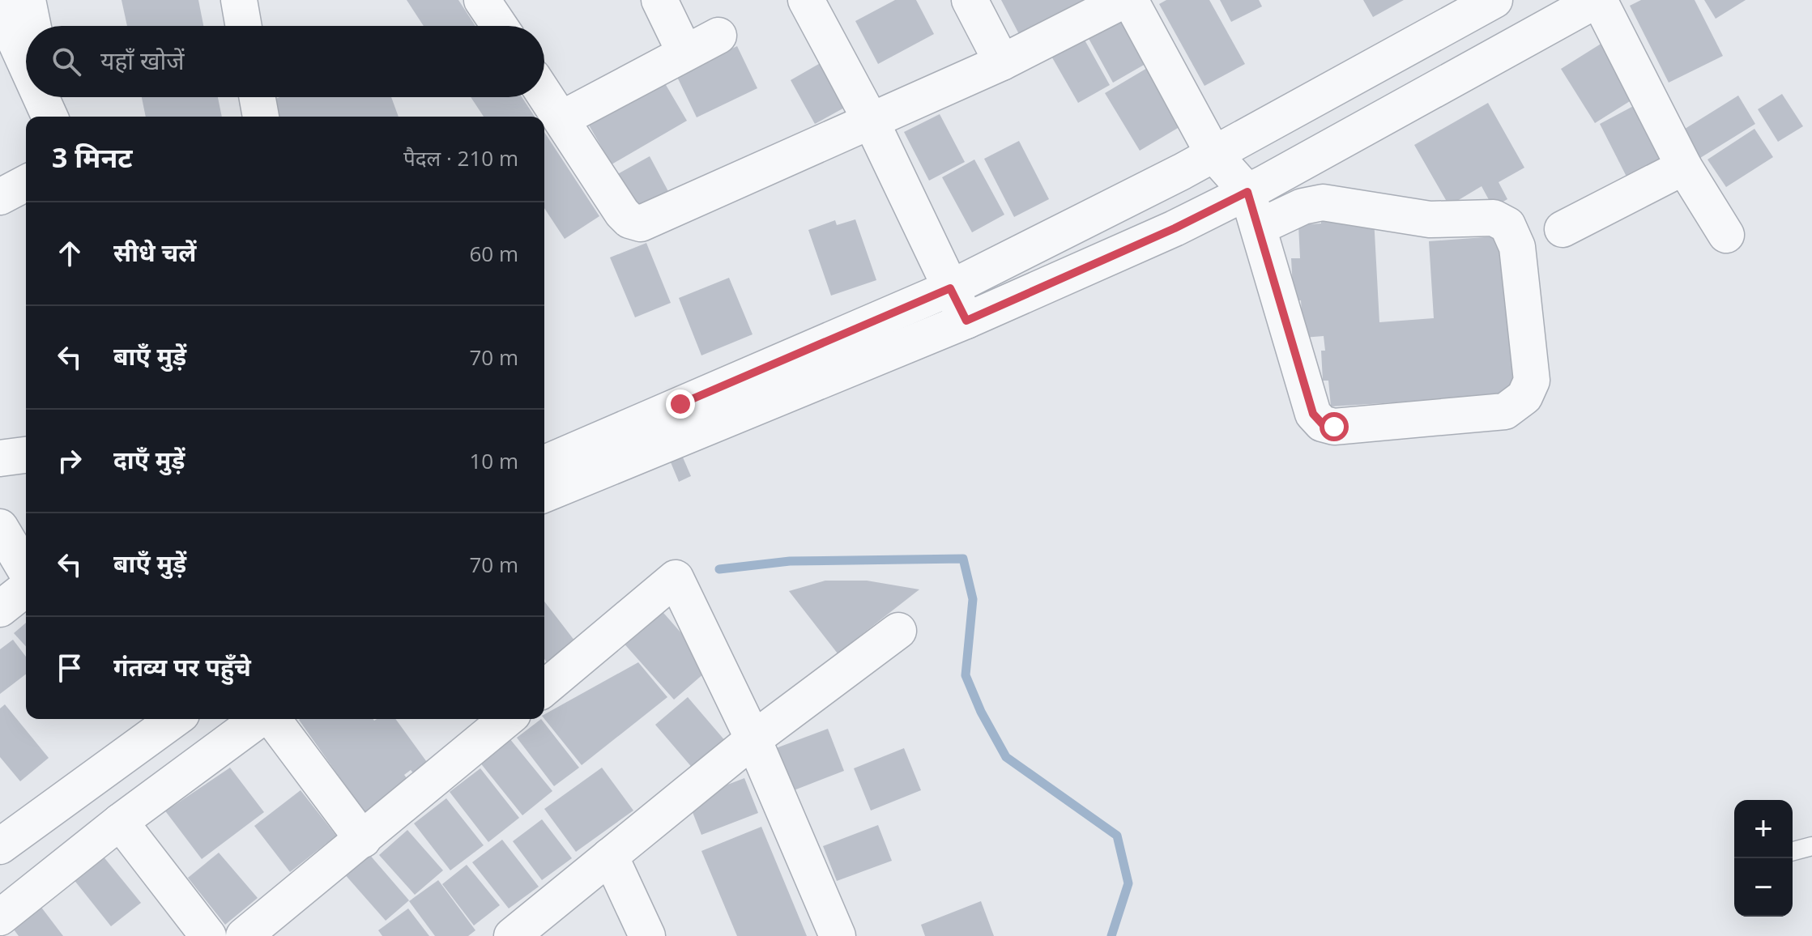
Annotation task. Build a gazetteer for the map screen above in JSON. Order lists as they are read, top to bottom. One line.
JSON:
{"page":{"search":"यहाँ खोजें","heading":["3 मिनट","पैदल · 210 m"],"list":[["सीधे चलें","60 m"],["बाएँ मुड़ें","70 m"],["दाएँ मुड़ें","10 m"],["बाएँ मुड़ें","70 m"],"गंतव्य पर पहुँचे"],"map_buttons":["+","−"]}}
